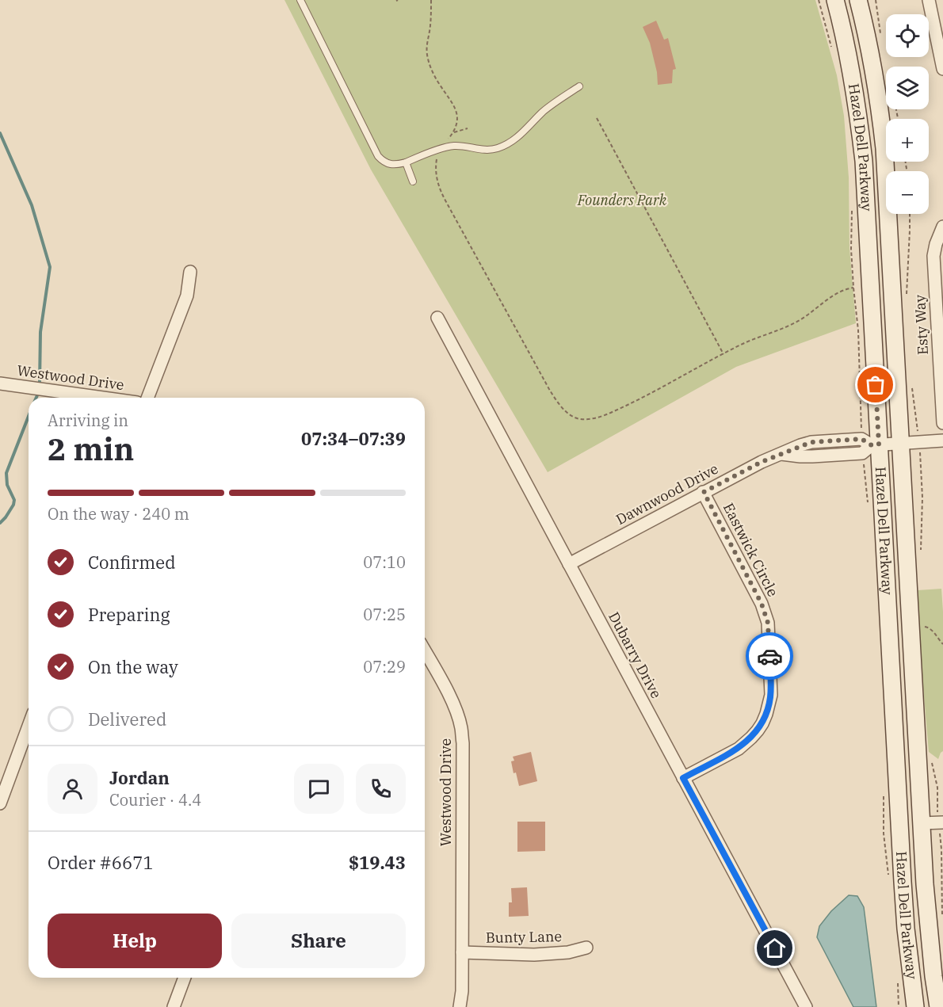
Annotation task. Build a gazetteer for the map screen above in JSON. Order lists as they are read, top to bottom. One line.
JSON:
{"streets":{"main road":["Hazel Dell Parkway"],"street":["Esty Way","Westwood Drive","Dawnwood Drive","Eastwick Circle","Dubarry Drive","Bunty Lane"]},"crossings":[["Hazel Dell Parkway","Dawnwood Drive"],["Westwood Drive","Bunty Lane"],["Dawnwood Drive","Eastwick Circle"],["Dawnwood Drive","Dubarry Drive"],["Eastwick Circle","Dubarry Drive"]],"parks":["Founders Park"],"page":{"map_buttons":["+","−"],"heading":["2 min","Arriving in","07:34–07:39"],"panel":["Jordan","Courier · 4.4","Order #6671","$19.43"],"bar":"On the way · 240 m","list":[["Confirmed","07:10"],["Preparing","07:25"],["On the way","07:29"],"Delivered"],"buttons":["Help","Share"]}}
